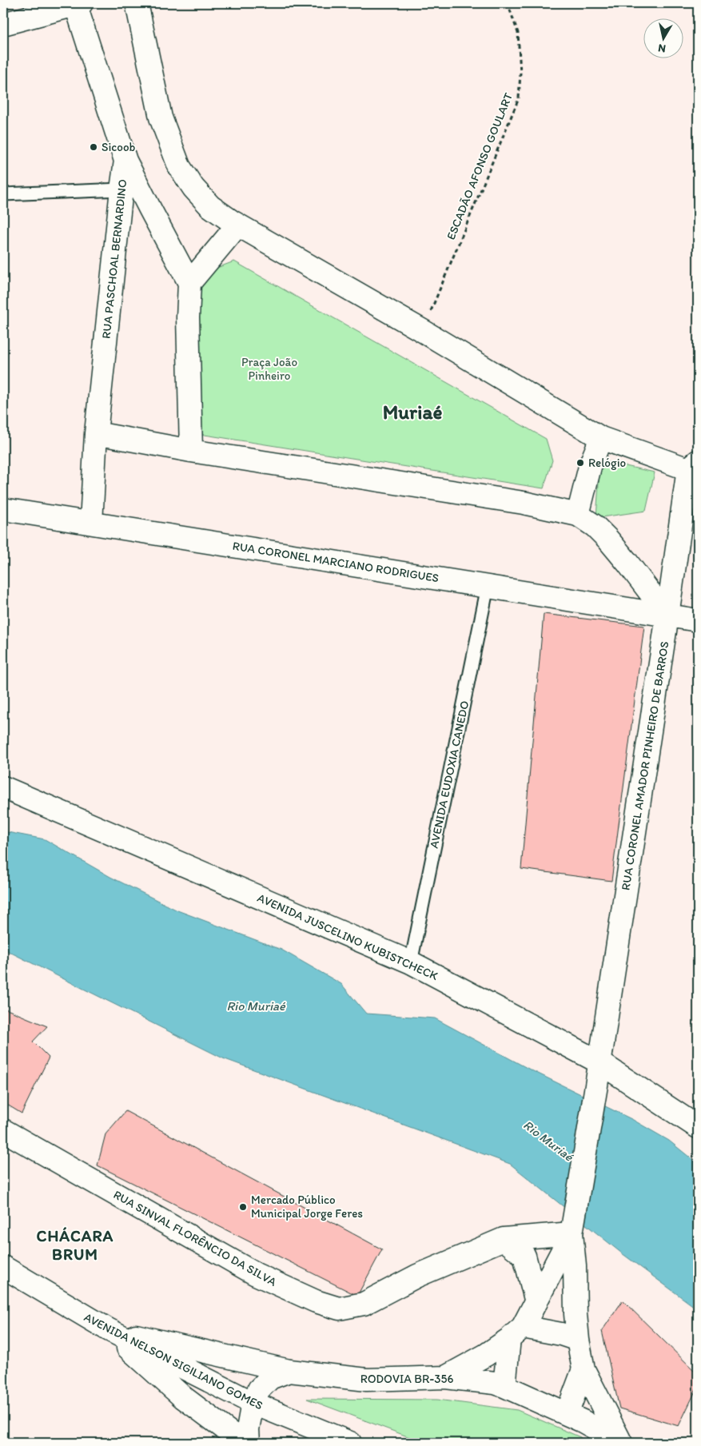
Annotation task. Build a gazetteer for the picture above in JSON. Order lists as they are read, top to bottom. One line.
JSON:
{"streets":{"main road":["RUA PASCHOAL BERNARDINO","RUA CORONEL MARCIANO RODRIGUES","RUA CORONEL AMADOR PINHEIRO DE BARROS","AVENIDA JUSCELINO KUBISTCHECK","RUA SINVAL FLORÊNCIO DA SILVA","AVENIDA NELSON SIGILIANO GOMES","RODOVIA BR-356"],"lane":["AVENIDA EUDOXIA CANEDO"],"path":["ESCADÃO AFONSO GOULART"]},"crossings":[["RUA PASCHOAL BERNARDINO","RUA CORONEL MARCIANO RODRIGUES"],["RUA CORONEL MARCIANO RODRIGUES","RUA CORONEL AMADOR PINHEIRO DE BARROS"],["RUA CORONEL MARCIANO RODRIGUES","AVENIDA EUDOXIA CANEDO"],["RUA CORONEL AMADOR PINHEIRO DE BARROS","AVENIDA JUSCELINO KUBISTCHECK"],["RUA CORONEL AMADOR PINHEIRO DE BARROS","RUA SINVAL FLORÊNCIO DA SILVA"],["AVENIDA EUDOXIA CANEDO","AVENIDA JUSCELINO KUBISTCHECK"],["AVENIDA NELSON SIGILIANO GOMES","RODOVIA BR-356"]],"districts":["Muriaé","CHÁCARA BRUM"],"water":["Rio Muriaé"],"parks":["Praça João Pinheiro"],"places":["Sicoob","Relógio","Mercado Público Municipal Jorge Feres"],"north":"bottom"}
